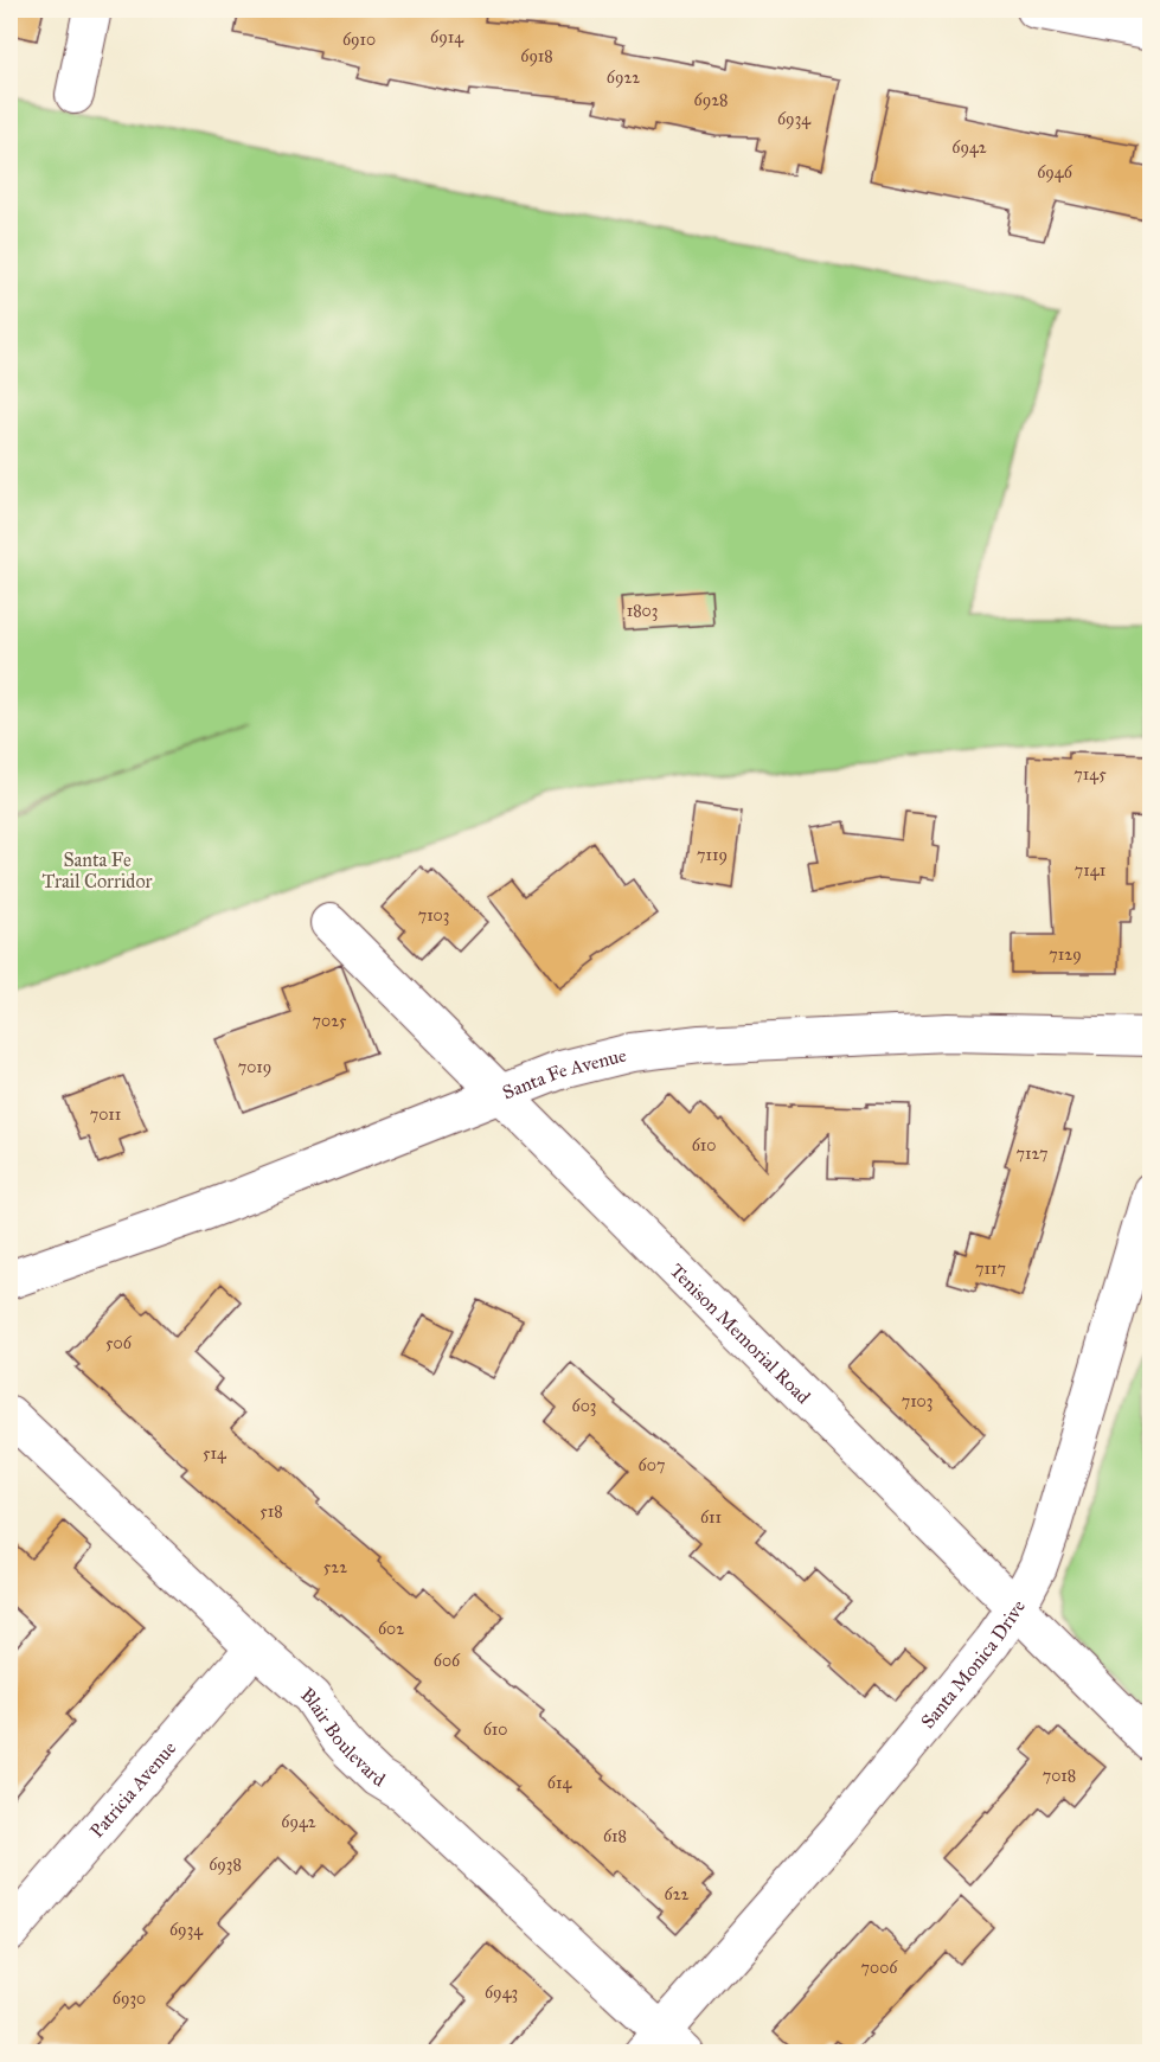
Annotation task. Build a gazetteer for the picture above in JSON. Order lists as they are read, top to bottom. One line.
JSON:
{"streets":{"street":["Santa Fe Avenue","Tenison Memorial Road","Santa Monica Drive","Blair Boulevard","Patricia Avenue"]},"crossings":[["Santa Fe Avenue","Tenison Memorial Road"],["Tenison Memorial Road","Santa Monica Drive"],["Santa Monica Drive","Blair Boulevard"],["Blair Boulevard","Patricia Avenue"]],"parks":["Santa Fe Trail Corridor"],"house_numbers":["6914","6910","6918","6922","6928","6934","6942","6946","1803","7145","7119","7141","7103","7129","7025","7019","7011","610","7127","7117","506","7103","603","514","607","518","611","522","602","606","610","7018","614","6942","618","6938","622","6934","7006","6943","6930"]}
